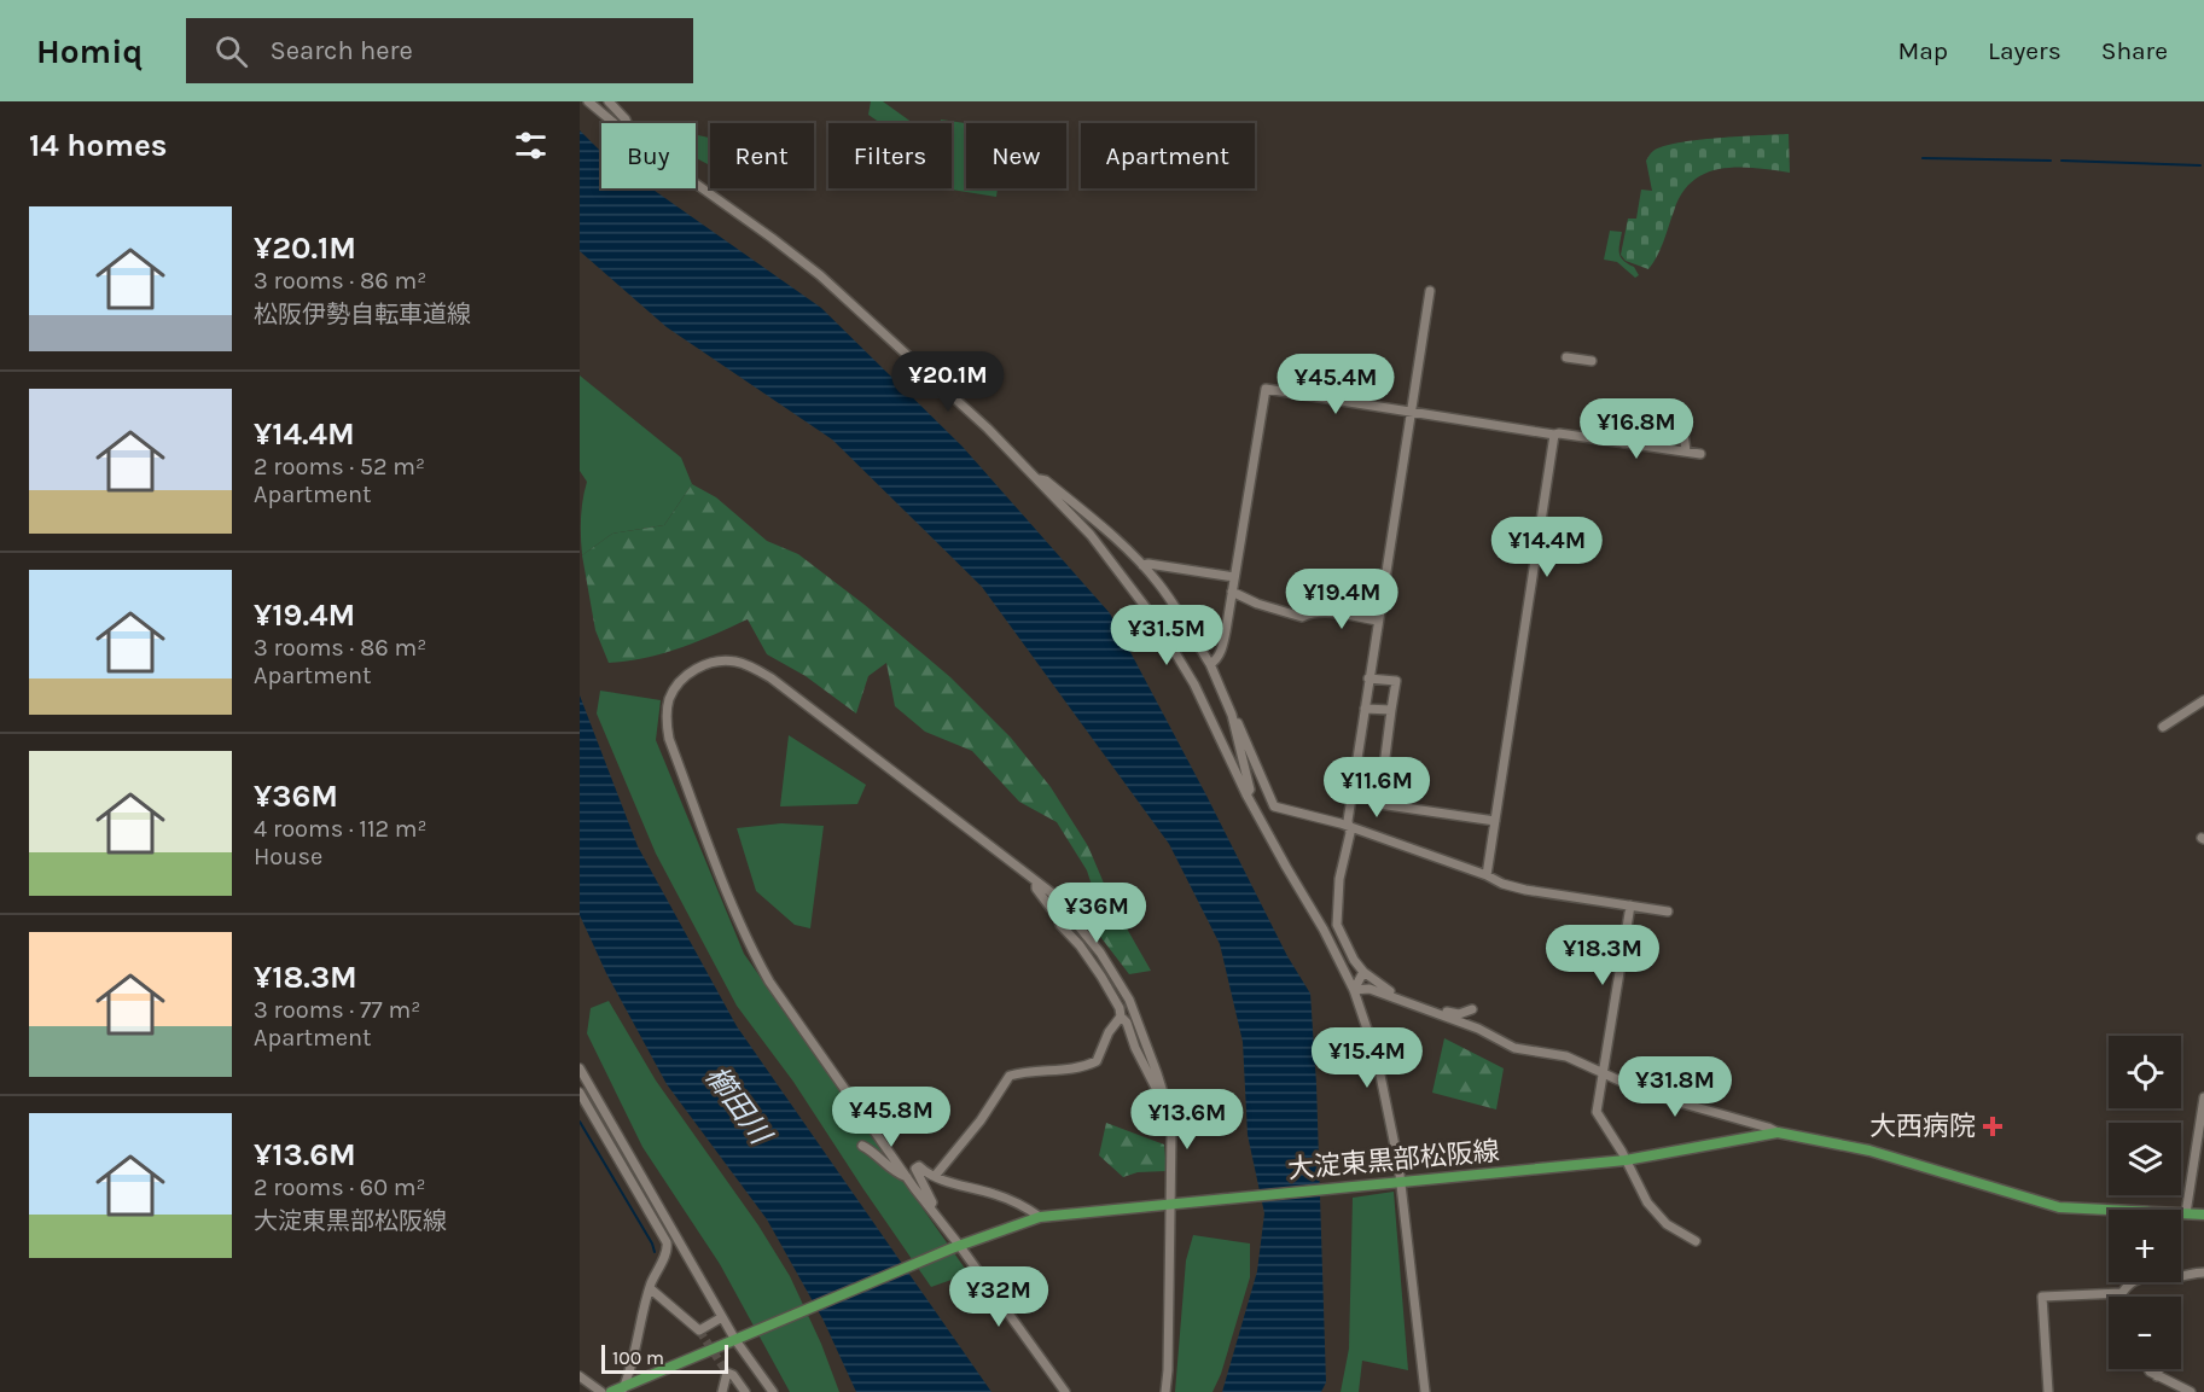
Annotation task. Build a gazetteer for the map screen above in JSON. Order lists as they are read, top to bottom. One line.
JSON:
{"streets":{"main road":["大淀東黒部松阪線"]},"water":["櫛田川"],"places":{"health":["大西病院"]},"scale_bar":"100 m","page":{"header":"Homiq","search":"Search here","nav":["Map","Layers","Share"],"heading":"14 homes","chip":["Buy","Rent","Filters","New","Apartment"],"list":[{"name":"¥20.1M","note":"3 rooms · 86 m² · 松阪伊勢自転車道線"},{"name":"¥14.4M","note":"2 rooms · 52 m² · Apartment"},{"name":"¥19.4M","note":"3 rooms · 86 m² · Apartment"},{"name":"¥36M","note":"4 rooms · 112 m² · House"},{"name":"¥18.3M","note":"3 rooms · 77 m² · Apartment"},{"name":"¥13.6M","note":"2 rooms · 60 m² · 大淀東黒部松阪線"}],"price":["¥20.1M","¥45.4M","¥16.8M","¥14.4M","¥19.4M","¥31.5M","¥11.6M","¥36M","¥18.3M","¥15.4M","¥31.8M","¥45.8M","¥13.6M","¥32M"],"map_buttons":["+","−"],"scale":"100 m"}}
